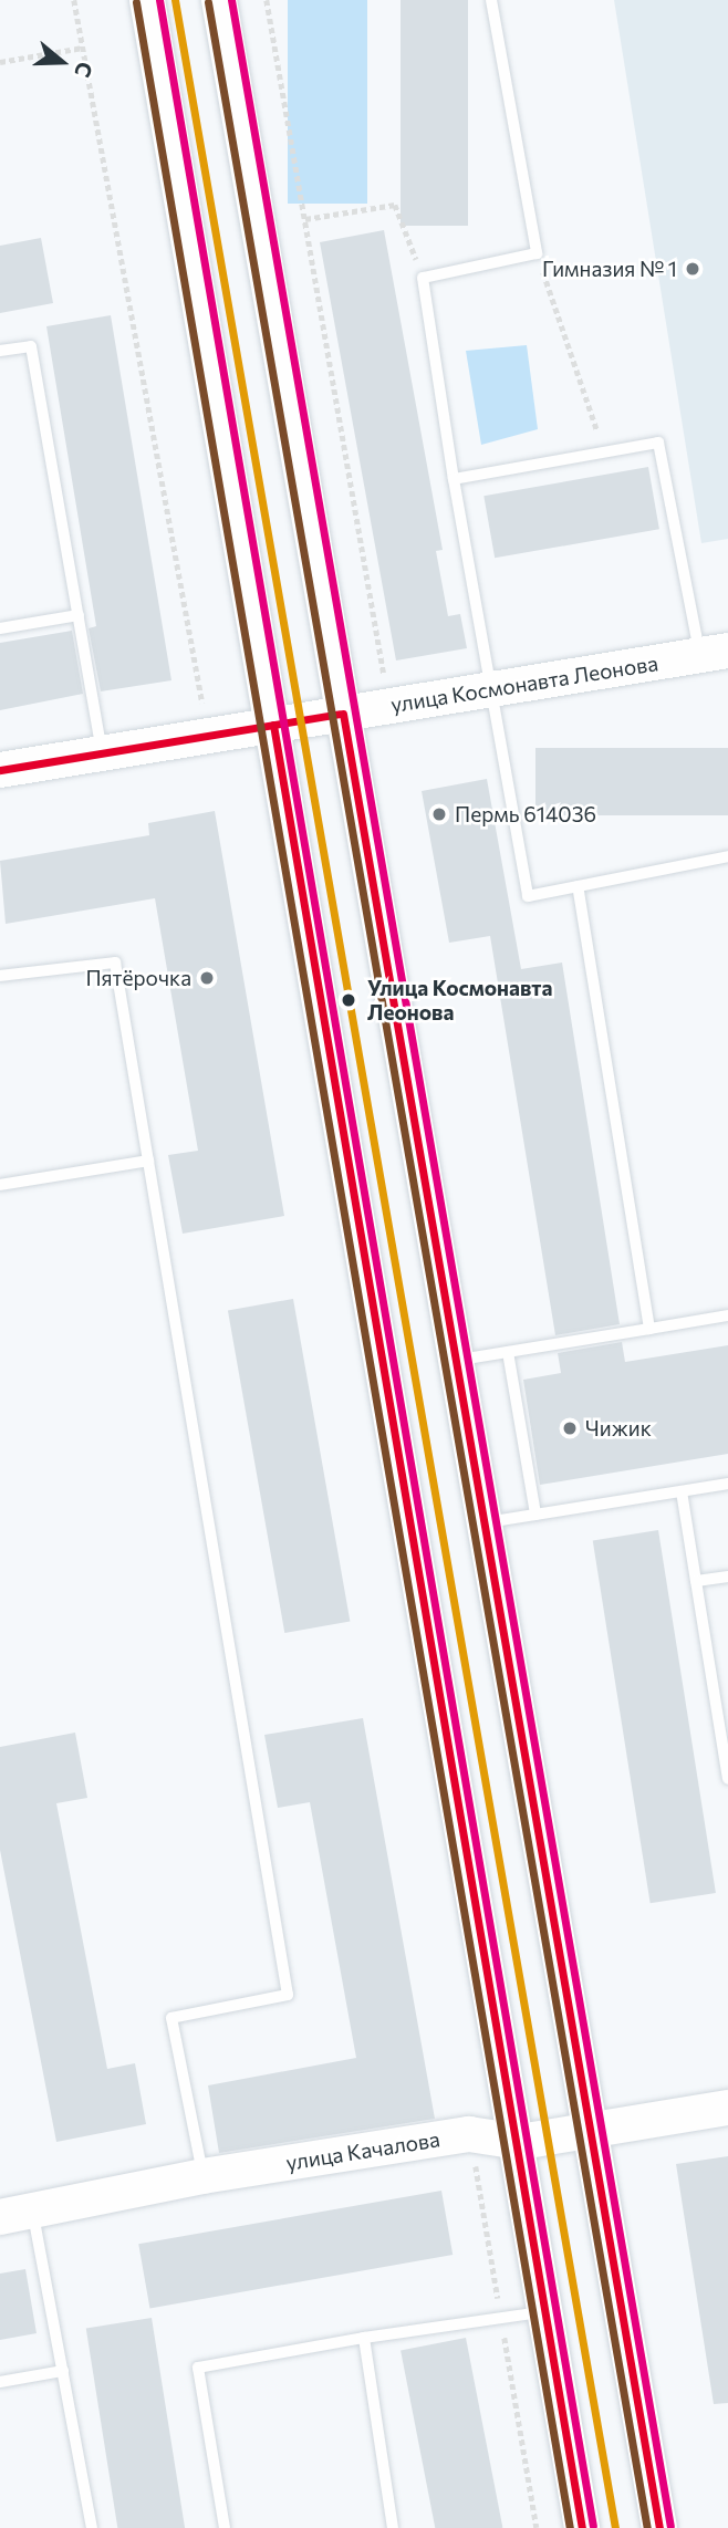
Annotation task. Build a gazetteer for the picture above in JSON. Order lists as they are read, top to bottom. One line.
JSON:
{"streets":{"main road":["улица Космонавта Леонова","улица Качалова"]},"places":["Гимназия № 1","Пермь 614036","Пятёрочка","Улица Космонавта Леонова","Чижик"],"north":"right"}
